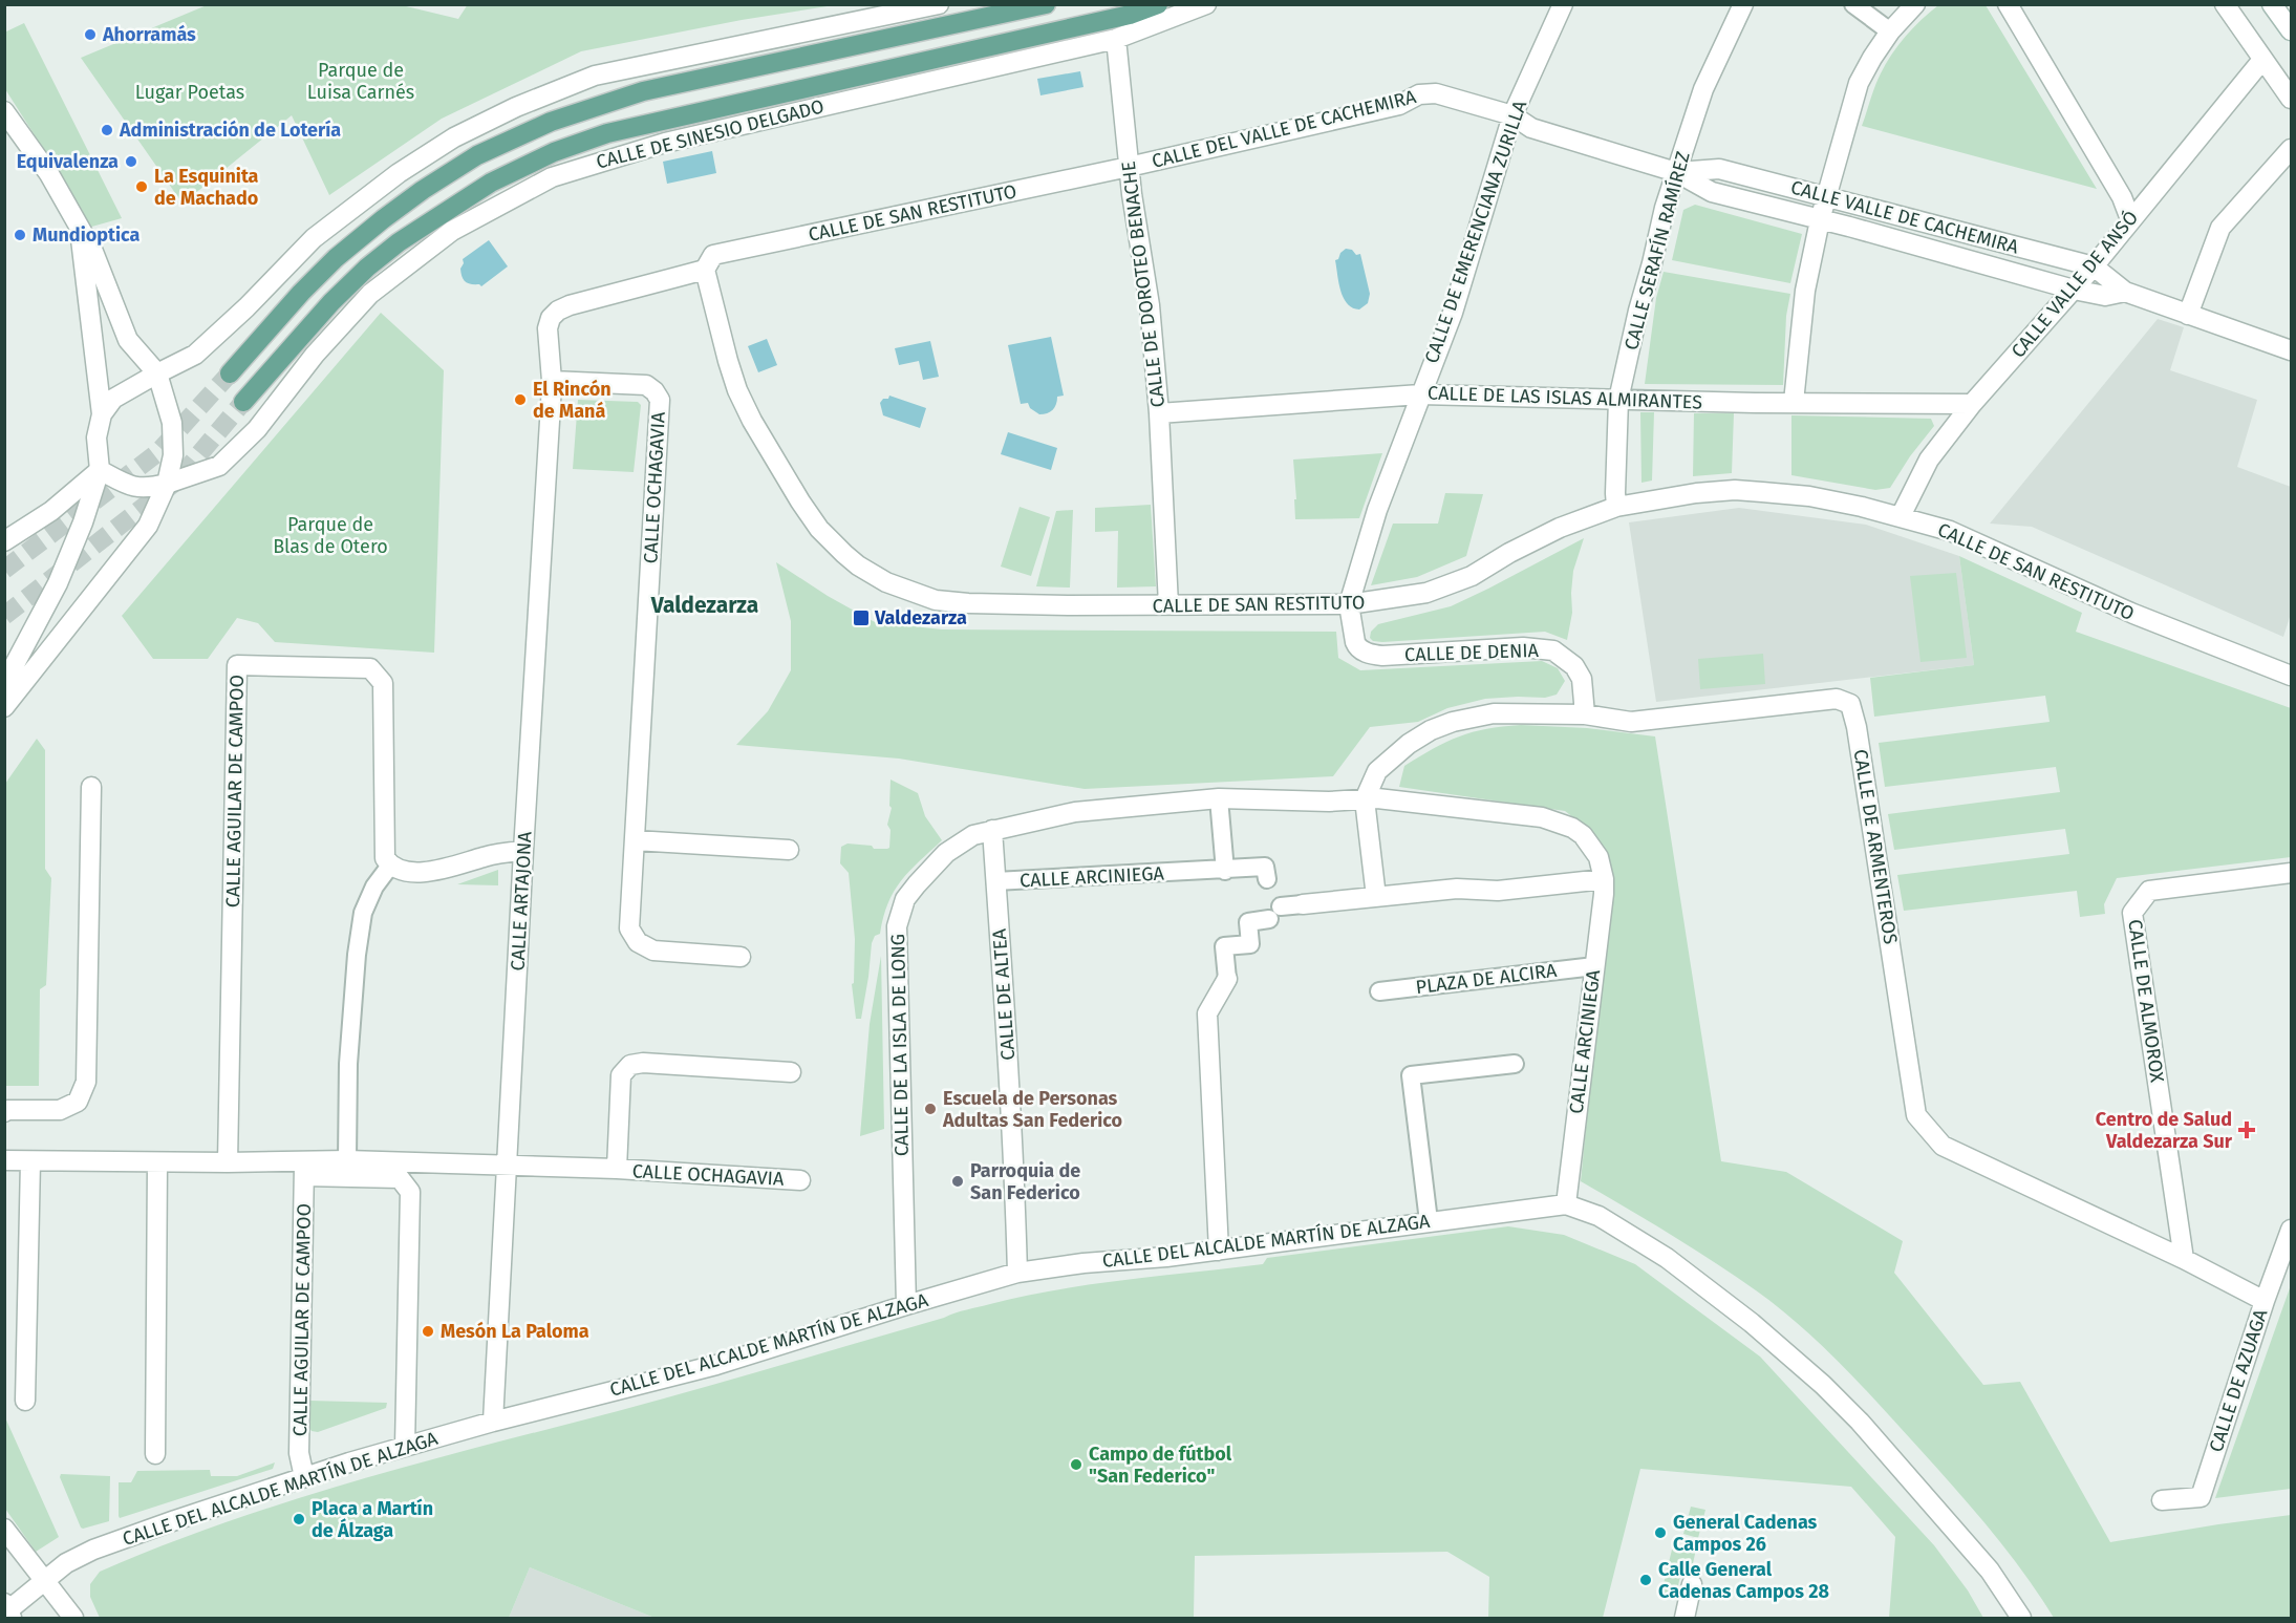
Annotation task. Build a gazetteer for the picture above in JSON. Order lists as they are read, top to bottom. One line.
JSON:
{"streets":{"main road":["CALLE DE SINESIO DELGADO"],"street":["CALLE DEL VALLE DE CACHEMIRA","CALLE DE SAN RESTITUTO","CALLE VALLE DE CACHEMIRA","CALLE DE EMERENCIANA ZURILLA","CALLE SERAFÍN RAMÍREZ","CALLE DE DOROTEO BENACHE","CALLE VALLE DE ANSÓ","CALLE DE LAS ISLAS ALMIRANTES","CALLE OCHAGAVIA","CALLE DE DENIA","CALLE AGUILAR DE CAMPOO","CALLE DE ARMENTEROS","CALLE ARCINIEGA","CALLE ARTAJONA","PLAZA DE ALCIRA","CALLE DE ALTEA","CALLE DE ALMOROX","CALLE DE LA ISLA DE LONG","CALLE DEL ALCALDE MARTÍN DE ALZAGA","CALLE DE AZUAGA"]},"crossings":[["CALLE DEL VALLE DE CACHEMIRA","CALLE DE SAN RESTITUTO"],["CALLE DEL VALLE DE CACHEMIRA","CALLE VALLE DE CACHEMIRA"],["CALLE DEL VALLE DE CACHEMIRA","CALLE DE EMERENCIANA ZURILLA"],["CALLE DEL VALLE DE CACHEMIRA","CALLE DE DOROTEO BENACHE"],["CALLE DE SINESIO DELGADO","CALLE DE DOROTEO BENACHE"],["CALLE DE SAN RESTITUTO","CALLE DE EMERENCIANA ZURILLA"],["CALLE DE SAN RESTITUTO","CALLE SERAFÍN RAMÍREZ"],["CALLE DE SAN RESTITUTO","CALLE DE DOROTEO BENACHE"],["CALLE DE SAN RESTITUTO","CALLE VALLE DE ANSÓ"],["CALLE DE SAN RESTITUTO","CALLE OCHAGAVIA"],["CALLE DE SAN RESTITUTO","CALLE DE DENIA"],["CALLE DE SAN RESTITUTO","CALLE ARTAJONA"],["CALLE VALLE DE CACHEMIRA","CALLE DE EMERENCIANA ZURILLA"],["CALLE VALLE DE CACHEMIRA","CALLE SERAFÍN RAMÍREZ"],["CALLE VALLE DE CACHEMIRA","CALLE VALLE DE ANSÓ"],["CALLE DE EMERENCIANA ZURILLA","CALLE DE LAS ISLAS ALMIRANTES"],["CALLE DE EMERENCIANA ZURILLA","CALLE DE DENIA"],["CALLE SERAFÍN RAMÍREZ","CALLE DE LAS ISLAS ALMIRANTES"],["CALLE DE DOROTEO BENACHE","CALLE DE LAS ISLAS ALMIRANTES"],["CALLE VALLE DE ANSÓ","CALLE DE LAS ISLAS ALMIRANTES"],["CALLE OCHAGAVIA","CALLE ARTAJONA"],["CALLE DE DENIA","CALLE DE ARMENTEROS"],["CALLE AGUILAR DE CAMPOO","CALLE DEL ALCALDE MARTÍN DE ALZAGA"],["CALLE DE ARMENTEROS","CALLE ARCINIEGA"],["CALLE DE ARMENTEROS","CALLE DE ALMOROX"],["CALLE DE ARMENTEROS","CALLE DE AZUAGA"],["CALLE ARCINIEGA","PLAZA DE ALCIRA"],["CALLE ARCINIEGA","CALLE DE ALTEA"],["CALLE ARCINIEGA","CALLE DE LA ISLA DE LONG"],["CALLE ARCINIEGA","CALLE DEL ALCALDE MARTÍN DE ALZAGA"],["CALLE ARTAJONA","CALLE DEL ALCALDE MARTÍN DE ALZAGA"],["CALLE DE ALTEA","CALLE DE LA ISLA DE LONG"],["CALLE DE ALTEA","CALLE DEL ALCALDE MARTÍN DE ALZAGA"],["CALLE DE LA ISLA DE LONG","CALLE DEL ALCALDE MARTÍN DE ALZAGA"]],"districts":["Valdezarza"],"parks":["Parque de Luisa Carnés","Lugar Poetas","Parque de Blas de Otero"],"places":{"other":["Ahorramás","Administración de Lotería","Equivalenza","La Esquinita de Machado","Mundioptica","El Rincón de Maná","Escuela de Personas Adultas San Federico","Parroquia de San Federico","Mesón La Paloma","Campo de fútbol \"San Federico\"","Placa a Martín de Álzaga","General Cadenas Campos 26","Calle General Cadenas Campos 28"],"transit":["Valdezarza"],"health":["Centro de Salud Valdezarza Sur"]}}
